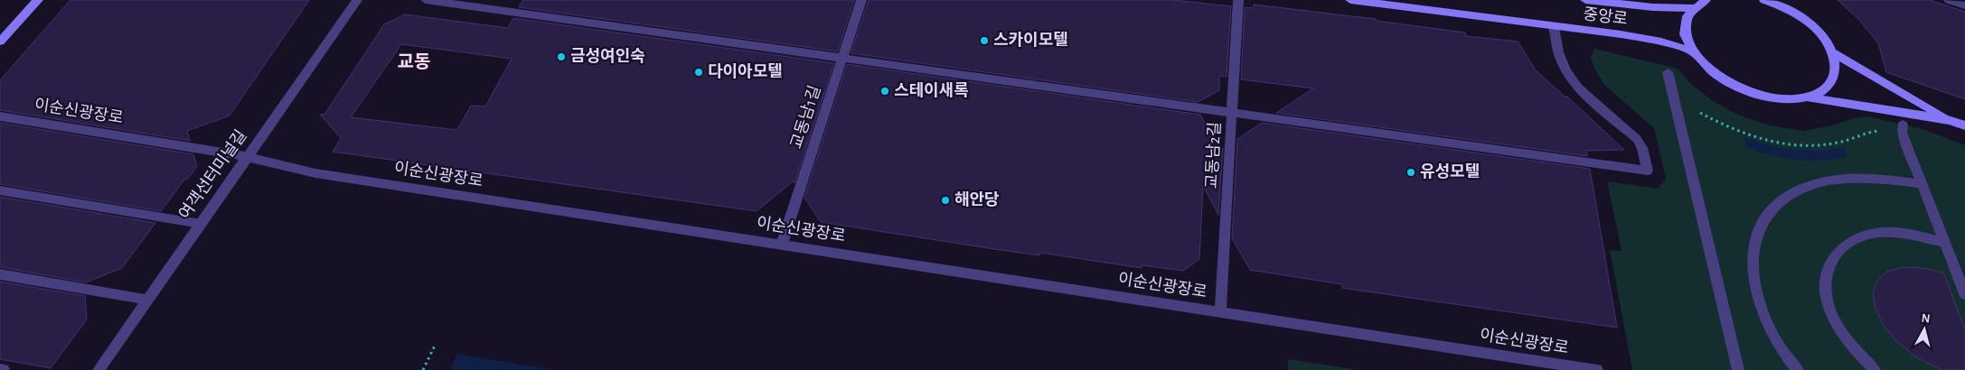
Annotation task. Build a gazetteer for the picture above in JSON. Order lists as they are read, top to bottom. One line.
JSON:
{"streets":{"street":["중앙로","이순신광장로","교동남1길","교동남2길","여객선터미널길"]},"crossings":[["이순신광장로","교동남1길"],["이순신광장로","교동남2길"],["이순신광장로","여객선터미널길"]],"districts":["교동"],"places":["스카이모텔","금성여인숙","다이아모텔","스테이새록","유성모텔","해안당"],"north":"top"}
